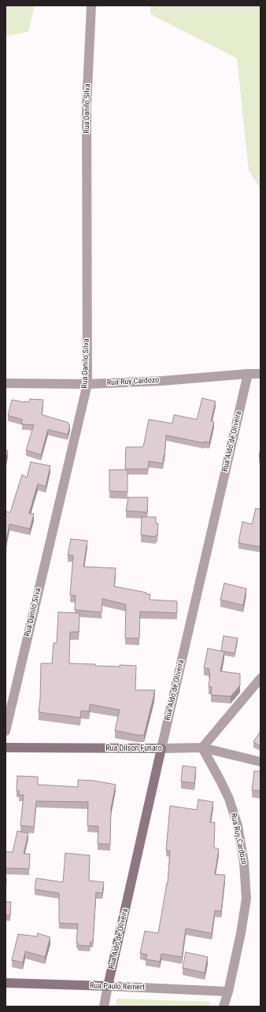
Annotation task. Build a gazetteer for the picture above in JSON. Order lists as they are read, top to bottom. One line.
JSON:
{"streets":{"street":["Rua Danilo Silva","Rua Ruy Cardozo","Rua Aldo de Oliveira","Rua Dilson Funaro","Rua Paulo Reinert"]},"crossings":[["Rua Danilo Silva","Rua Ruy Cardozo"],["Rua Ruy Cardozo","Rua Aldo de Oliveira"],["Rua Ruy Cardozo","Rua Dilson Funaro"],["Rua Ruy Cardozo","Rua Paulo Reinert"],["Rua Aldo de Oliveira","Rua Dilson Funaro"],["Rua Aldo de Oliveira","Rua Paulo Reinert"]]}
